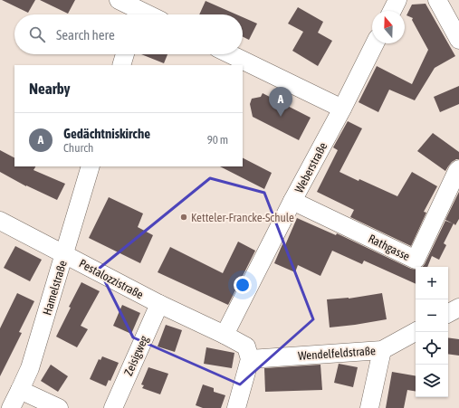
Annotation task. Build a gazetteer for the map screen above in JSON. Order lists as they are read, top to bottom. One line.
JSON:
{"streets":{"street":["Weberstraße","Rathgasse","Pestalozzistraße","Hamelstraße","Wendelfeldstraße","Zeisigweg"]},"crossings":[["Weberstraße","Rathgasse"],["Weberstraße","Pestalozzistraße"],["Pestalozzistraße","Hamelstraße"],["Pestalozzistraße","Zeisigweg"]],"places":["Ketteler-Francke-Schule"],"north":"top","page":{"search":"Search here","heading":"Nearby","pins":"A","list":[{"mark":"A","name":"Gedächtniskirche","note":"Church","value":"90 m"}],"map_buttons":["+","−"]}}
